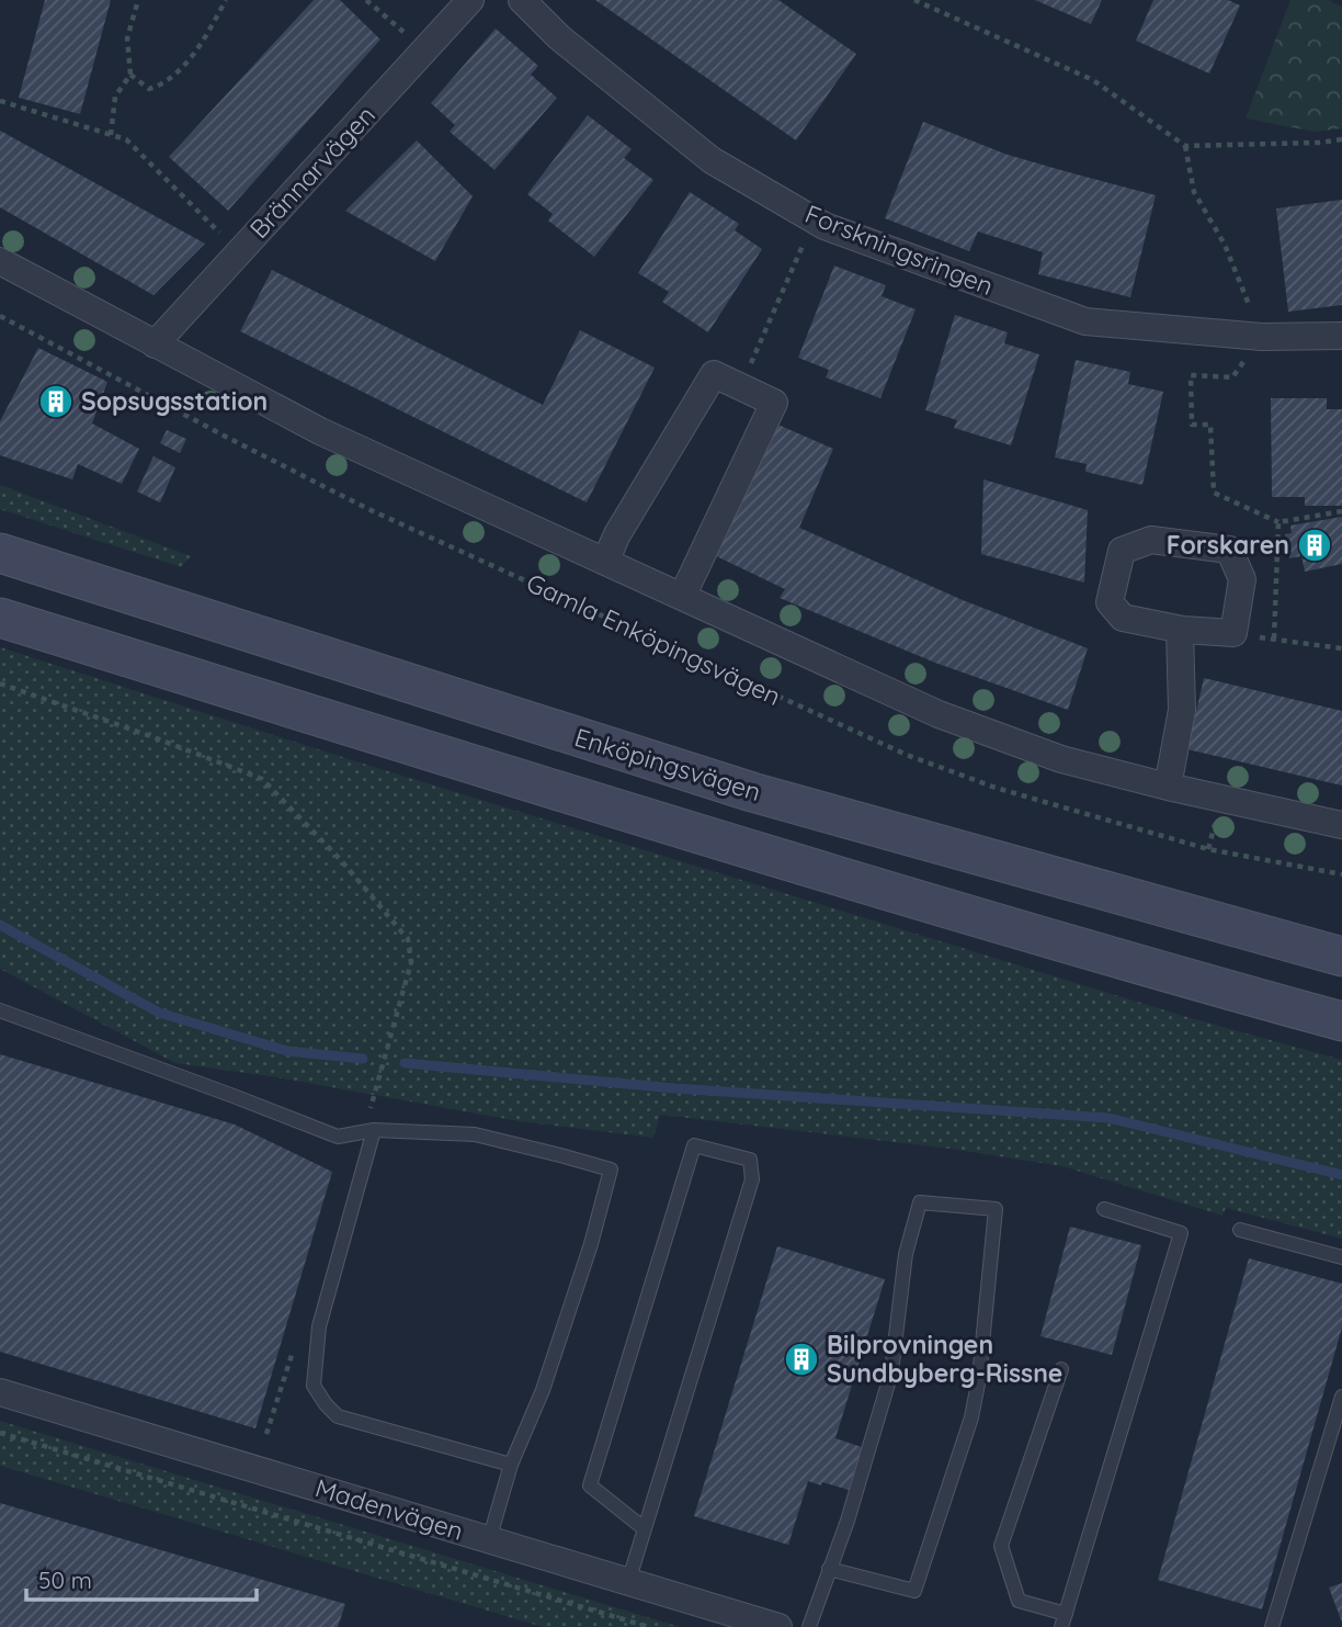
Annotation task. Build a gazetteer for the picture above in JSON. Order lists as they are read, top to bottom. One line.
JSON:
{"streets":{"main road":["Enköpingsvägen"],"street":["Brännarvägen","Forskningsringen","Gamla Enköpingsvägen","Madenvägen"]},"crossings":[["Brännarvägen","Gamla Enköpingsvägen"]],"places":{"building":["Sopsugsstation","Forskaren","Bilprovningen Sundbyberg-Rissne"]},"scale_bar":"50 m"}
